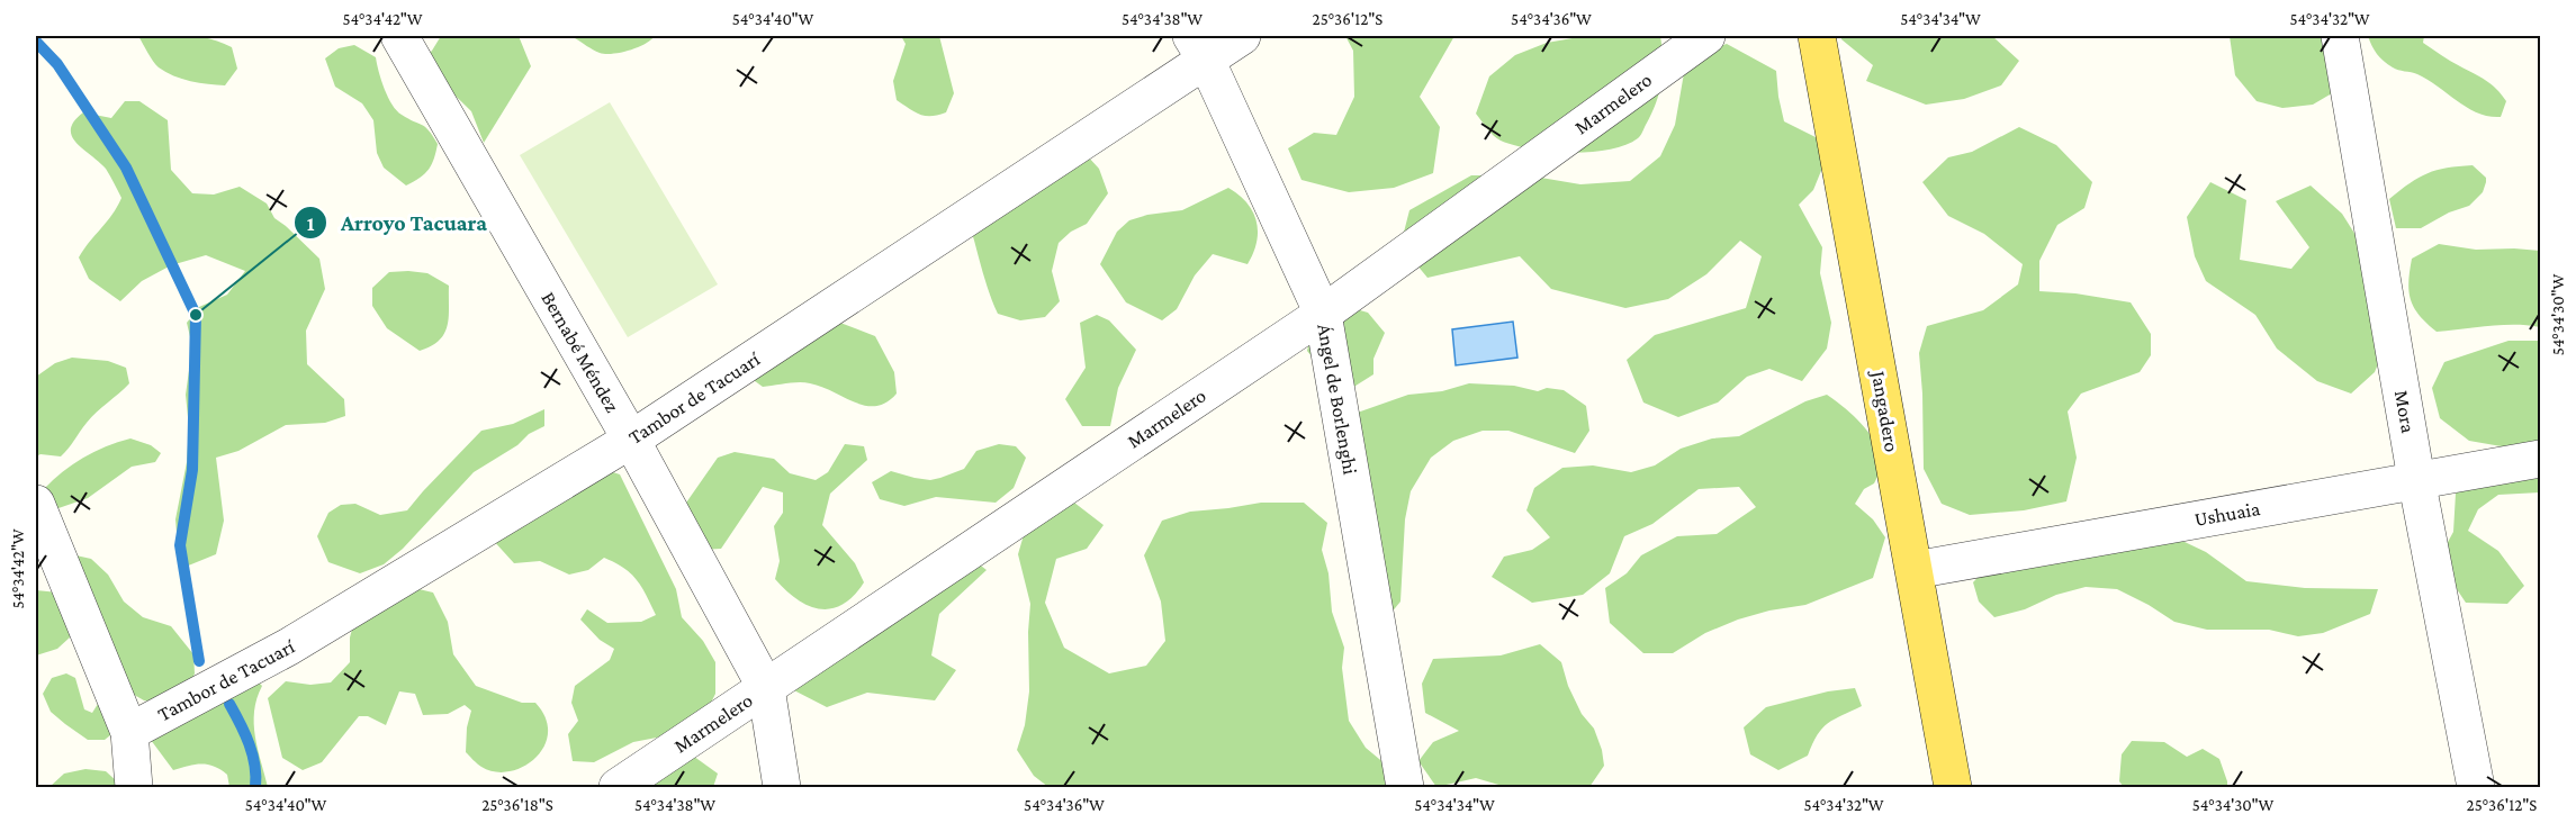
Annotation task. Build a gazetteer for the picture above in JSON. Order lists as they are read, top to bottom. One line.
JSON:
{"streets":{"main road":["Jangadero"],"street":["Marmelero","Bernabé Méndez","Tambor de Tacuarí","Ángel de Borlenghi","Mora","Ushuaia"]},"crossings":[["Marmelero","Bernabé Méndez"],["Marmelero","Ángel de Borlenghi"],["Bernabé Méndez","Tambor de Tacuarí"],["Tambor de Tacuarí","Ángel de Borlenghi"],["Jangadero","Ushuaia"],["Mora","Ushuaia"]],"places":["Arroyo Tacuara"],"coordinates":["54°34'42\"W","54°34'40\"W","54°34'38\"W","25°36'12\"S","54°34'36\"W","54°34'34\"W","54°34'32\"W","54°34'30\"W","25°36'18\"S"]}
